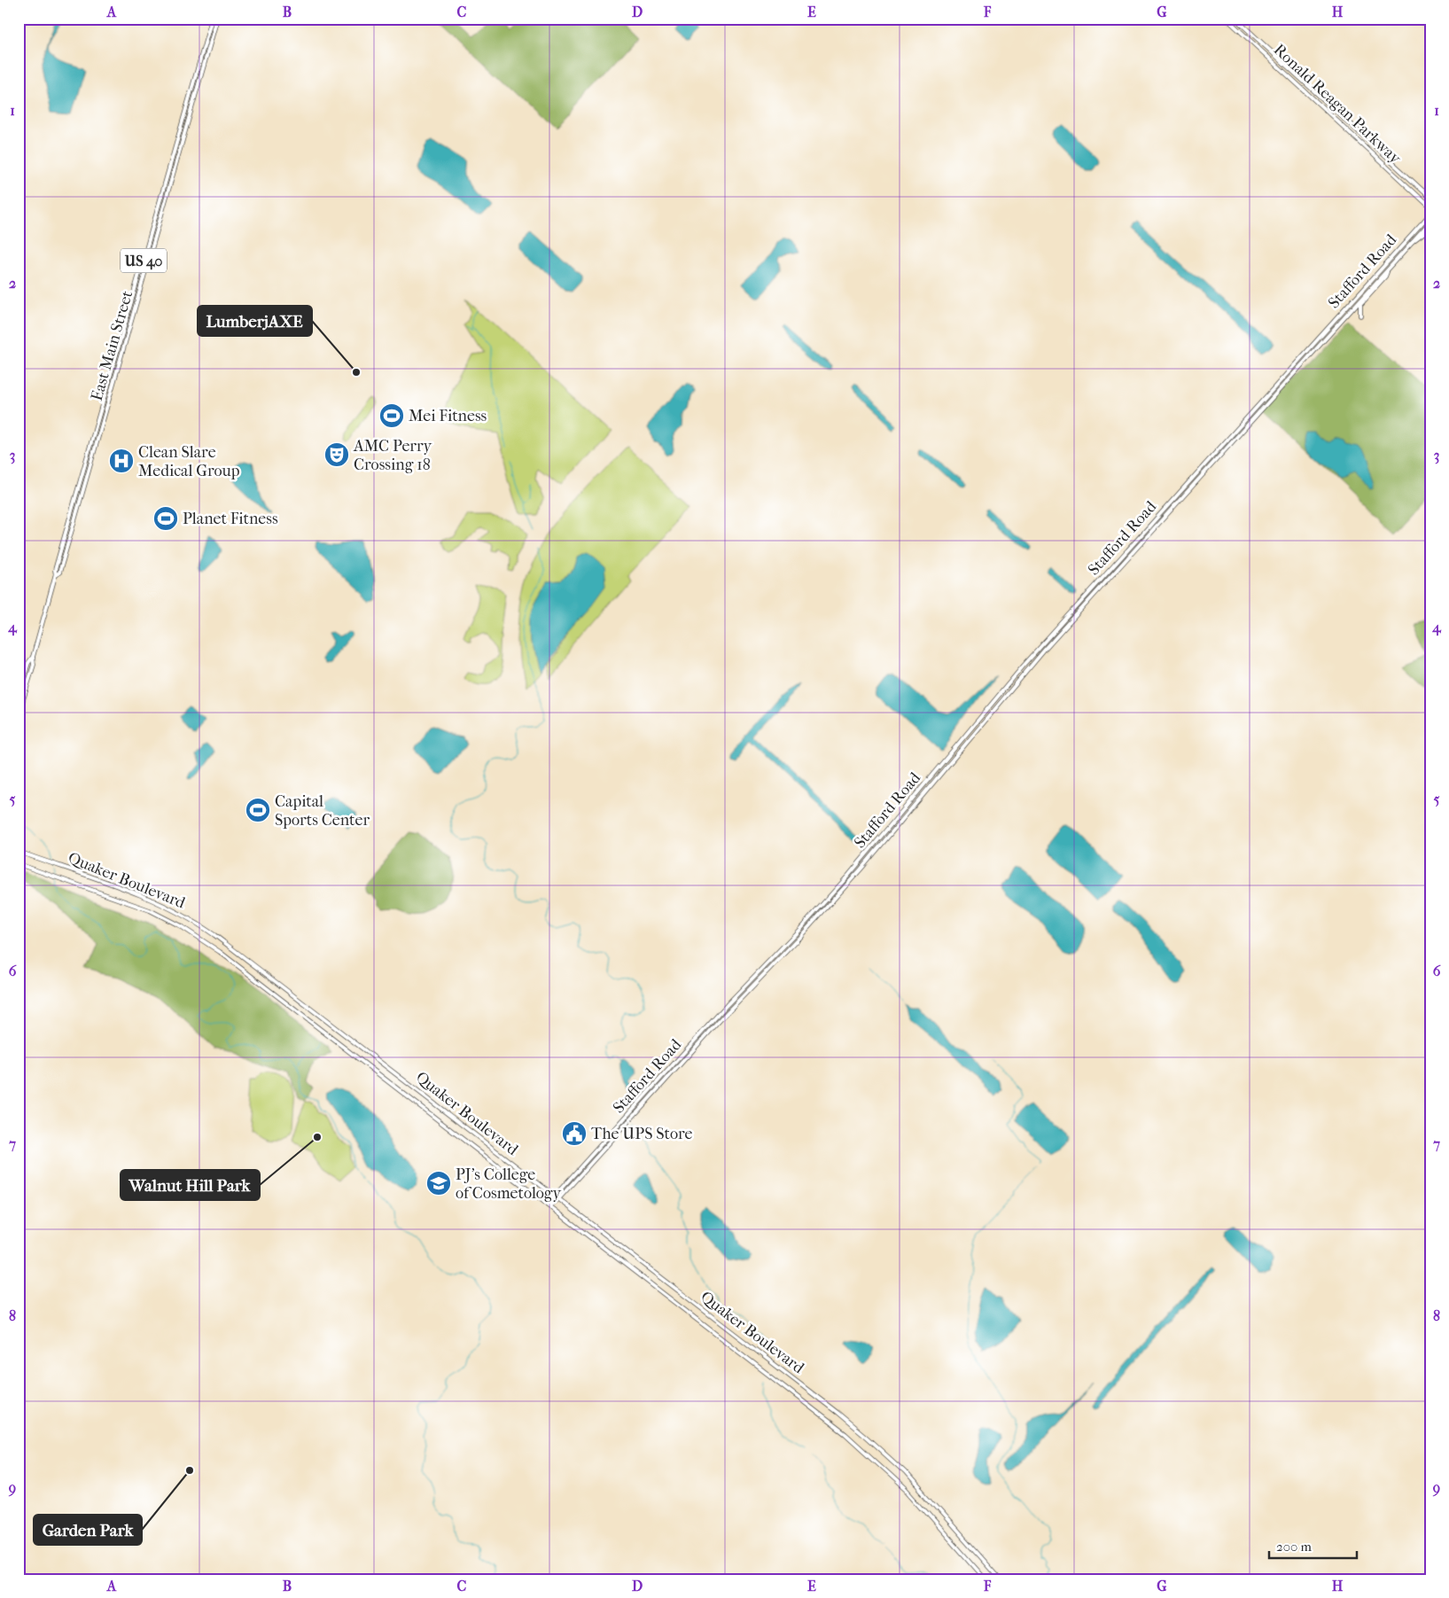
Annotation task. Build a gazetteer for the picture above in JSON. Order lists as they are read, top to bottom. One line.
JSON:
{"streets":{"main road":["Ronald Reagan Parkway","US 40","Stafford Road","East Main Street","Quaker Boulevard"]},"crossings":[["Stafford Road","Quaker Boulevard"]],"places":{"other":["LumberjAXE","Walnut Hill Park","Garden Park"],"sports":["Mei Fitness","Planet Fitness","Capital Sports Center"],"theatre":["AMC Perry Crossing 18"],"hospital":["Clean Slare Medical Group"],"public building":["The UPS Store"],"school or university":["PJ's College of Cosmetology"]},"scale_bar":"200 m","grid":{"columns":["A","B","C","D","E","F","G","H"],"rows":["1","2","3","4","5","6","7","8","9"]}}
